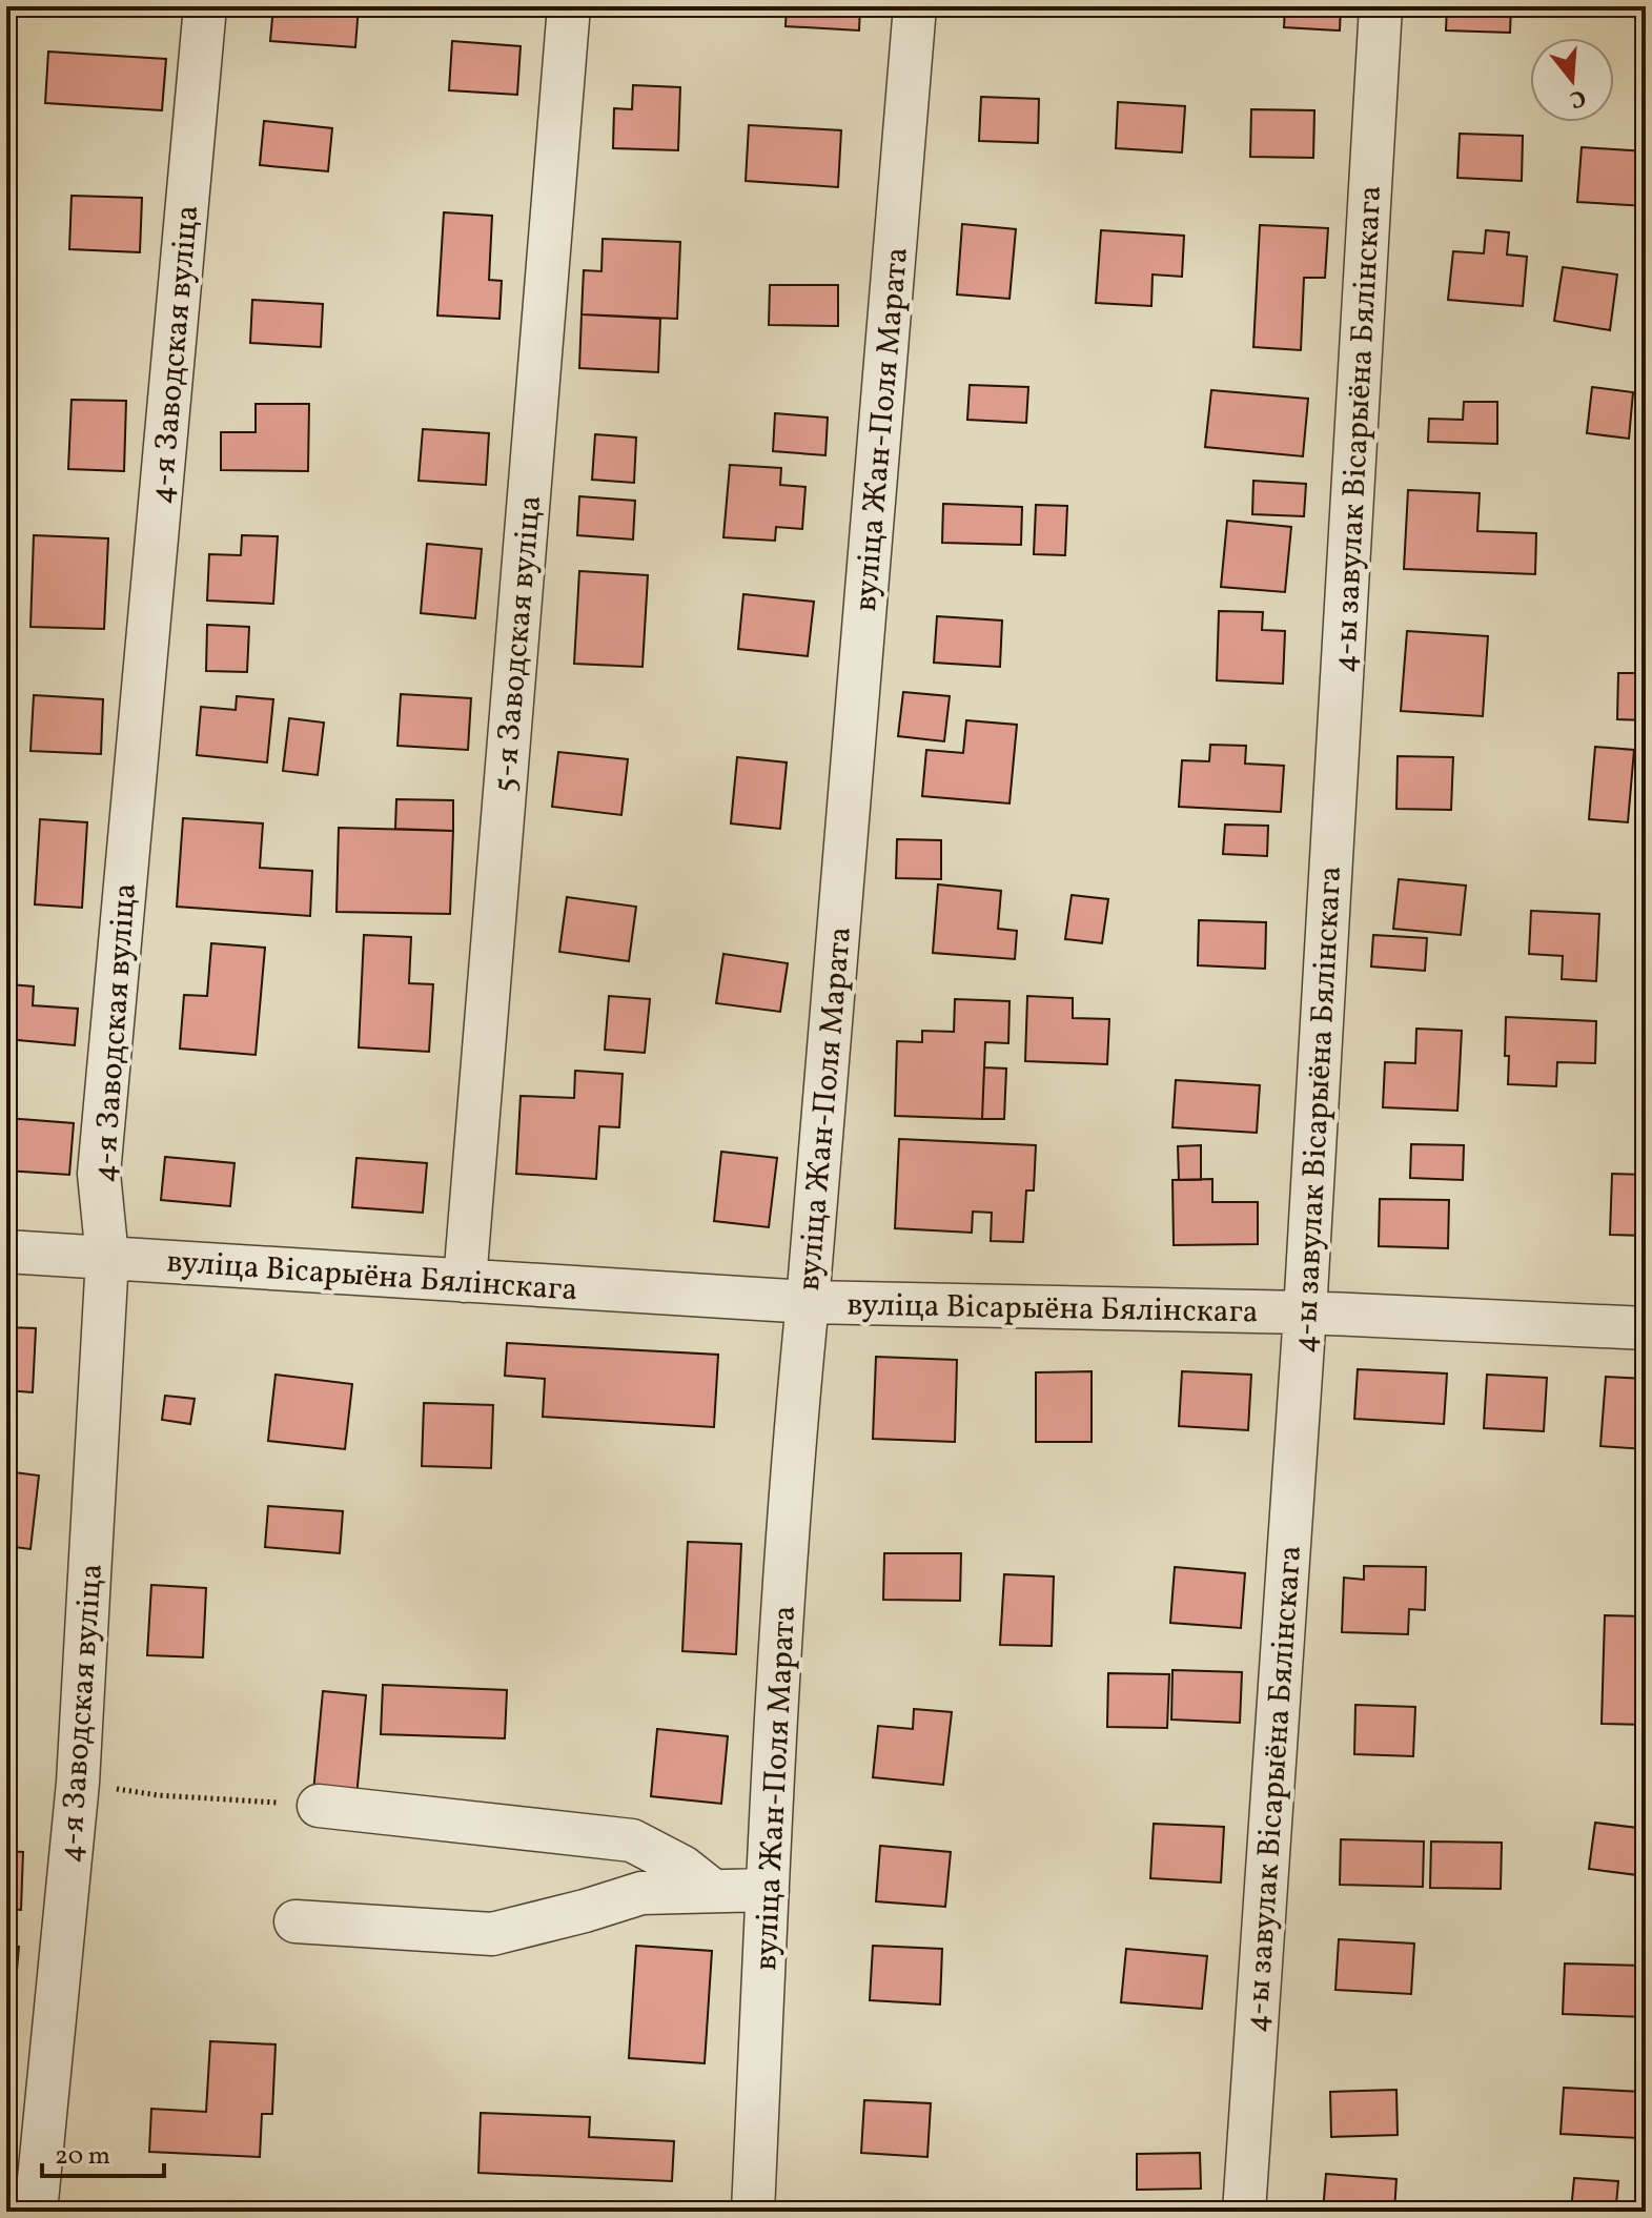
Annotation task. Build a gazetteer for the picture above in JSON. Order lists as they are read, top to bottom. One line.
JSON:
{"streets":{"street":["4-я Заводская вуліца","вуліца Жан-Поля Марата","4-ы завулак Вісарыёна Бялінскага","5-я Заводская вуліца","вуліца Вісарыёна Бялінскага"]},"crossings":[["4-я Заводская вуліца","вуліца Вісарыёна Бялінскага"],["вуліца Жан-Поля Марата","вуліца Вісарыёна Бялінскага"],["4-ы завулак Вісарыёна Бялінскага","вуліца Вісарыёна Бялінскага"],["5-я Заводская вуліца","вуліца Вісарыёна Бялінскага"]],"scale_bar":"20 m","north":"bottom"}
